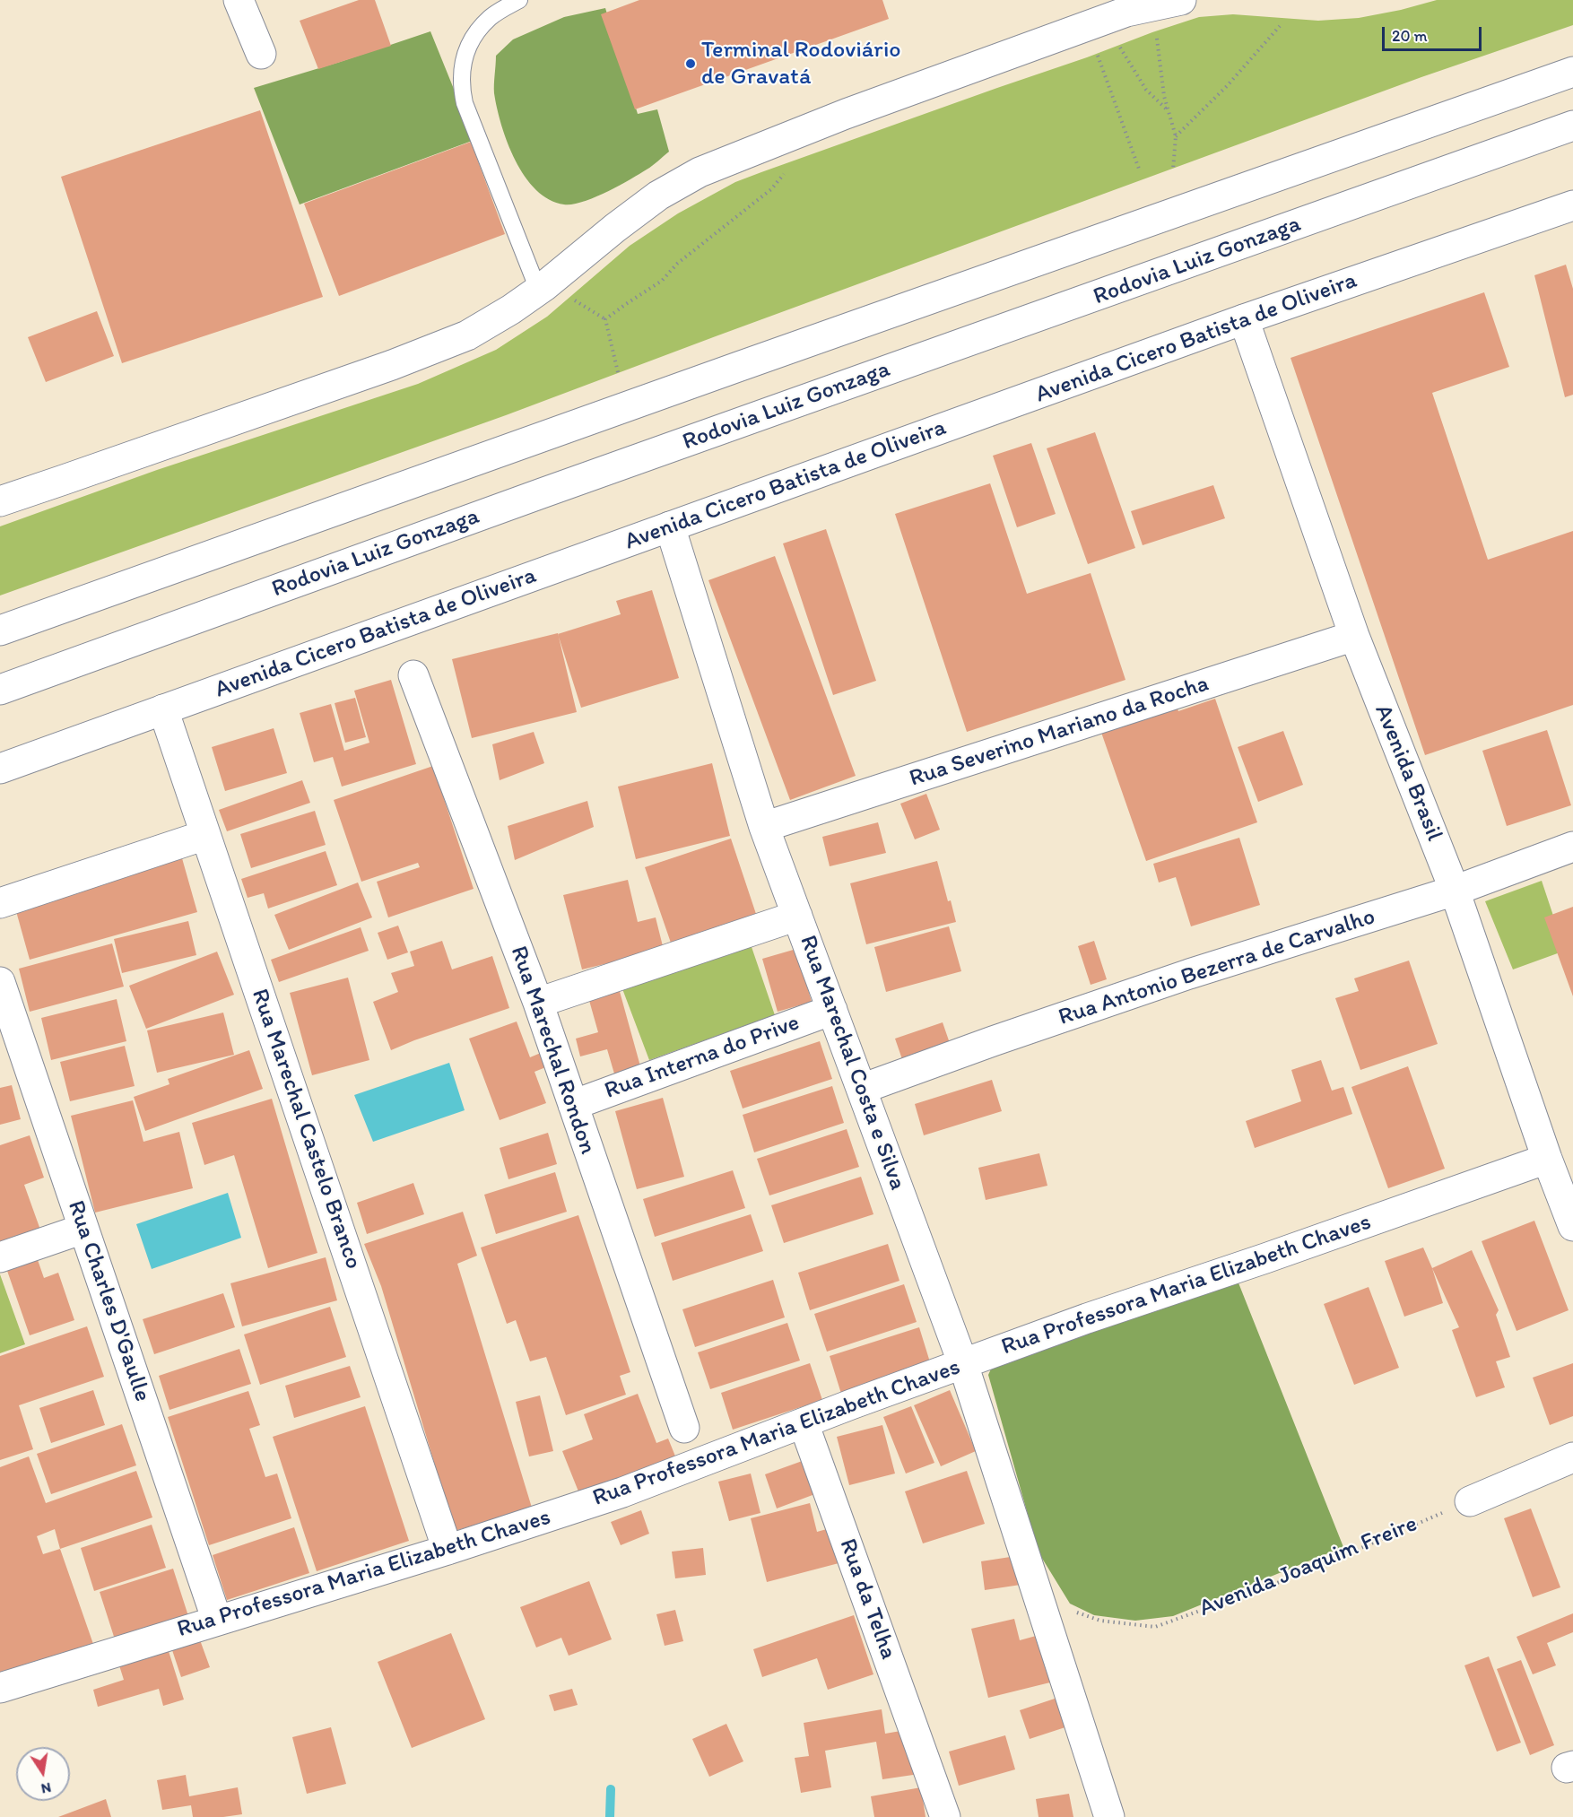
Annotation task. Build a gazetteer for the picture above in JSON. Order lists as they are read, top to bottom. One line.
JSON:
{"streets":{"main road":["Rodovia Luiz Gonzaga","Avenida Cicero Batista de Oliveira","Rua Severino Mariano da Rocha","Avenida Brasil","Rua Antonio Bezerra de Carvalho","Rua Marechal Rondon","Rua Interna do Prive","Rua Marechal Costa e Silva","Rua Marechal Castelo Branco","Rua Professora Maria Elizabeth Chaves","Rua Charles D'Gaulle","Rua da Telha"],"path":["Avenida Joaquim Freire"]},"crossings":[["Avenida Cicero Batista de Oliveira","Avenida Brasil"],["Avenida Cicero Batista de Oliveira","Rua Marechal Costa e Silva"],["Avenida Cicero Batista de Oliveira","Rua Marechal Castelo Branco"],["Rua Severino Mariano da Rocha","Avenida Brasil"],["Rua Severino Mariano da Rocha","Rua Marechal Costa e Silva"],["Avenida Brasil","Rua Antonio Bezerra de Carvalho"],["Avenida Brasil","Rua Professora Maria Elizabeth Chaves"],["Rua Antonio Bezerra de Carvalho","Rua Marechal Costa e Silva"],["Rua Marechal Rondon","Rua Interna do Prive"],["Rua Interna do Prive","Rua Marechal Costa e Silva"],["Rua Marechal Costa e Silva","Rua Professora Maria Elizabeth Chaves"],["Rua Marechal Costa e Silva","Avenida Joaquim Freire"],["Rua Marechal Castelo Branco","Rua Professora Maria Elizabeth Chaves"],["Rua Professora Maria Elizabeth Chaves","Rua Charles D'Gaulle"],["Rua Professora Maria Elizabeth Chaves","Rua da Telha"]],"places":["Terminal Rodoviário de Gravatá"],"scale_bar":"20 m","north":"bottom"}
